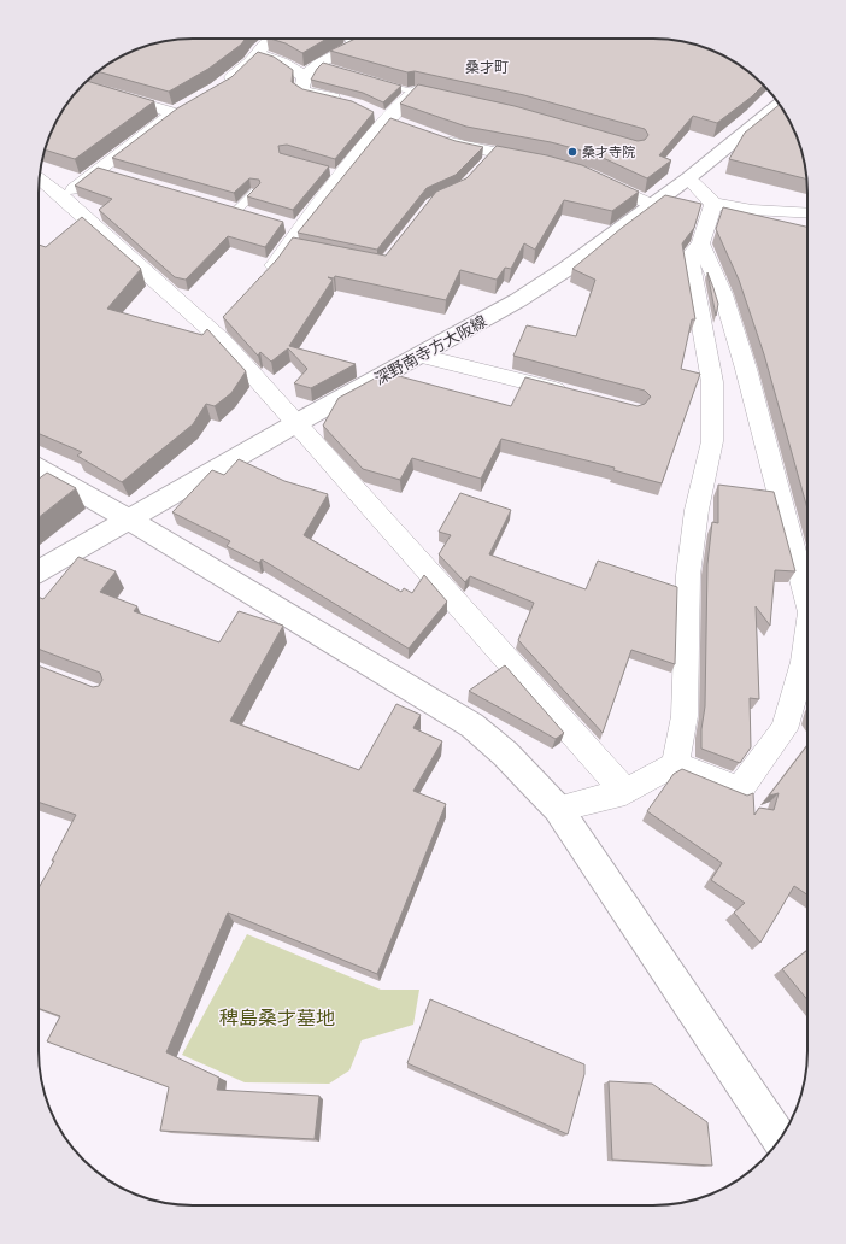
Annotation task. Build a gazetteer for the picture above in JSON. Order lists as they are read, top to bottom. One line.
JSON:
{"streets":{"main road":["深野南寺方大阪線"]},"districts":["桑才町"],"parks":["稗島桑才墓地"],"places":["桑才寺院"]}
